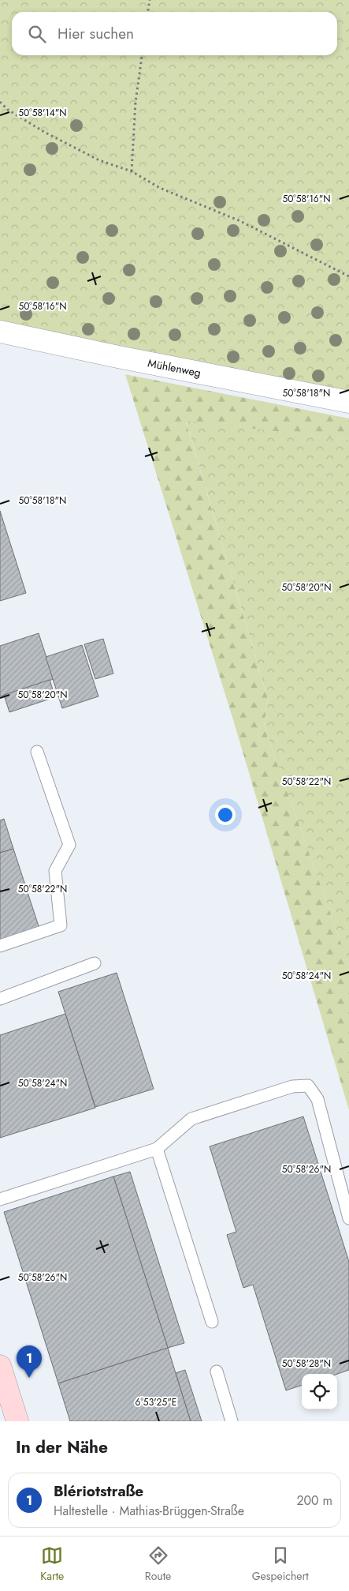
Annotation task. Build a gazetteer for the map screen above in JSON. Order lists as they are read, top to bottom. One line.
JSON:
{"streets":{"street":["Mühlenweg"]},"page":{"search":"Hier suchen","pins":"1","heading":"In der Nähe","list":[{"mark":"1","name":"Blériotstraße","note":"Haltestelle · Mathias-Brüggen-Straße","value":"200 m"}],"nav":["Karte","Route","Gespeichert"]},"coordinates":["50°58'14\"N","50°58'16\"N","50°58'18\"N","50°58'20\"N","50°58'22\"N","50°58'24\"N","50°58'26\"N","50°58'28\"N","6°53'25\"E"]}
